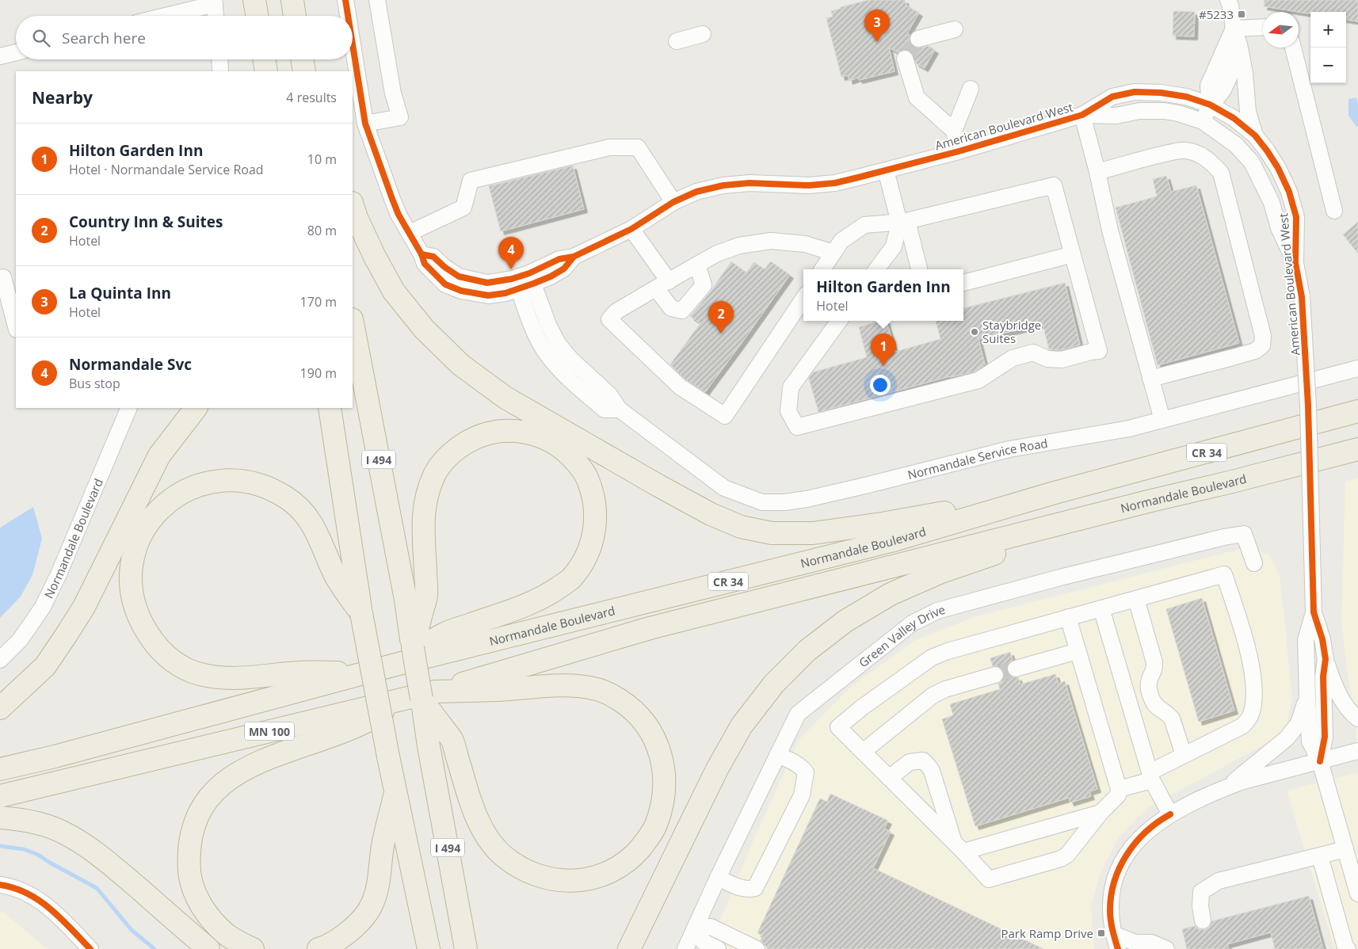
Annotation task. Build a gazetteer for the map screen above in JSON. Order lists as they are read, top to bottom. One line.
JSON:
{"streets":{"highway":["CR 34","I 494","Normandale Boulevard","MN 100"],"street":["American Boulevard West","Normandale Service Road","Green Valley Drive"]},"crossings":[["American Boulevard West","Normandale Service Road"],["I 494","Normandale Boulevard"],["I 494","MN 100"],["Normandale Boulevard","MN 100"]],"places":{"transit":["#5233","Park Ramp Drive"],"other":["Staybridge Suites"]},"north":"left","page":{"pins":["3","4","2","1"],"map_buttons":["+","−"],"search":"Search here","heading":["Nearby","4 results"],"list":[{"mark":"1","name":"Hilton Garden Inn","note":"Hotel · Normandale Service Road","value":"10 m"},{"mark":"2","name":"Country Inn & Suites","note":"Hotel","value":"80 m"},{"mark":"3","name":"La Quinta Inn","note":"Hotel","value":"170 m"},{"mark":"4","name":"Normandale Svc","note":"Bus stop","value":"190 m"}],"popup":["Hilton Garden Inn","Hotel"]}}
